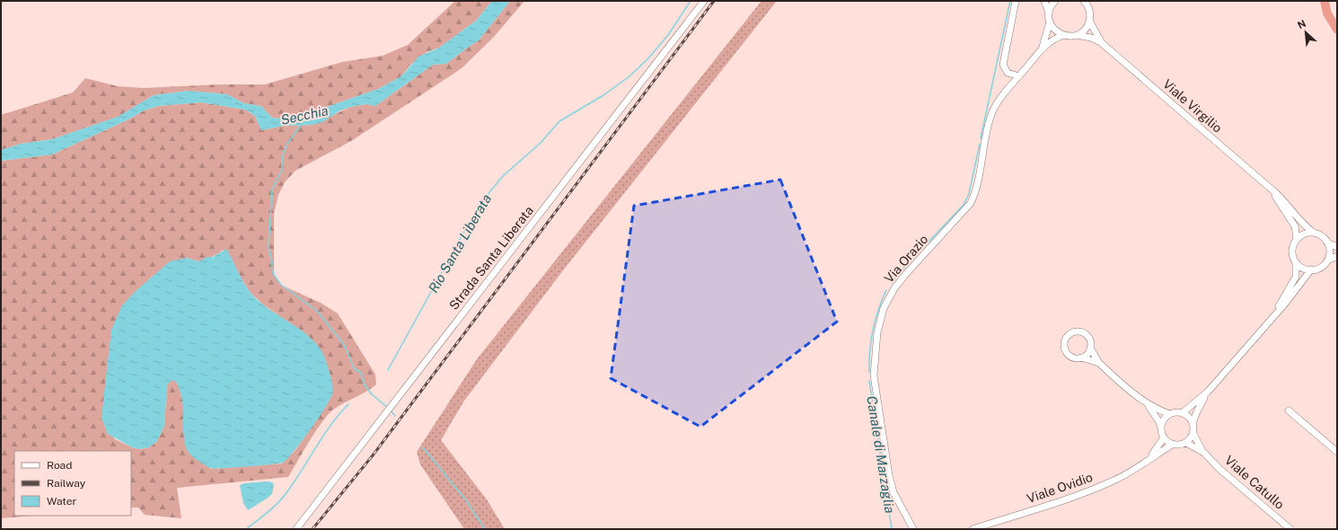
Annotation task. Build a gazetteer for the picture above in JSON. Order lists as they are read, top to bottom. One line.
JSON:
{"streets":{"street":["Viale Virgilio","Strada Santa Liberata","Via Orazio","Viale Catullo","Viale Ovidio"]},"crossings":[["Viale Virgilio","Via Orazio"],["Viale Catullo","Viale Ovidio"]],"water":["Secchia","Rio Santa Liberata","Canale di Marzaglia"],"legend":["Road","Railway","Water"],"north":"top left"}
